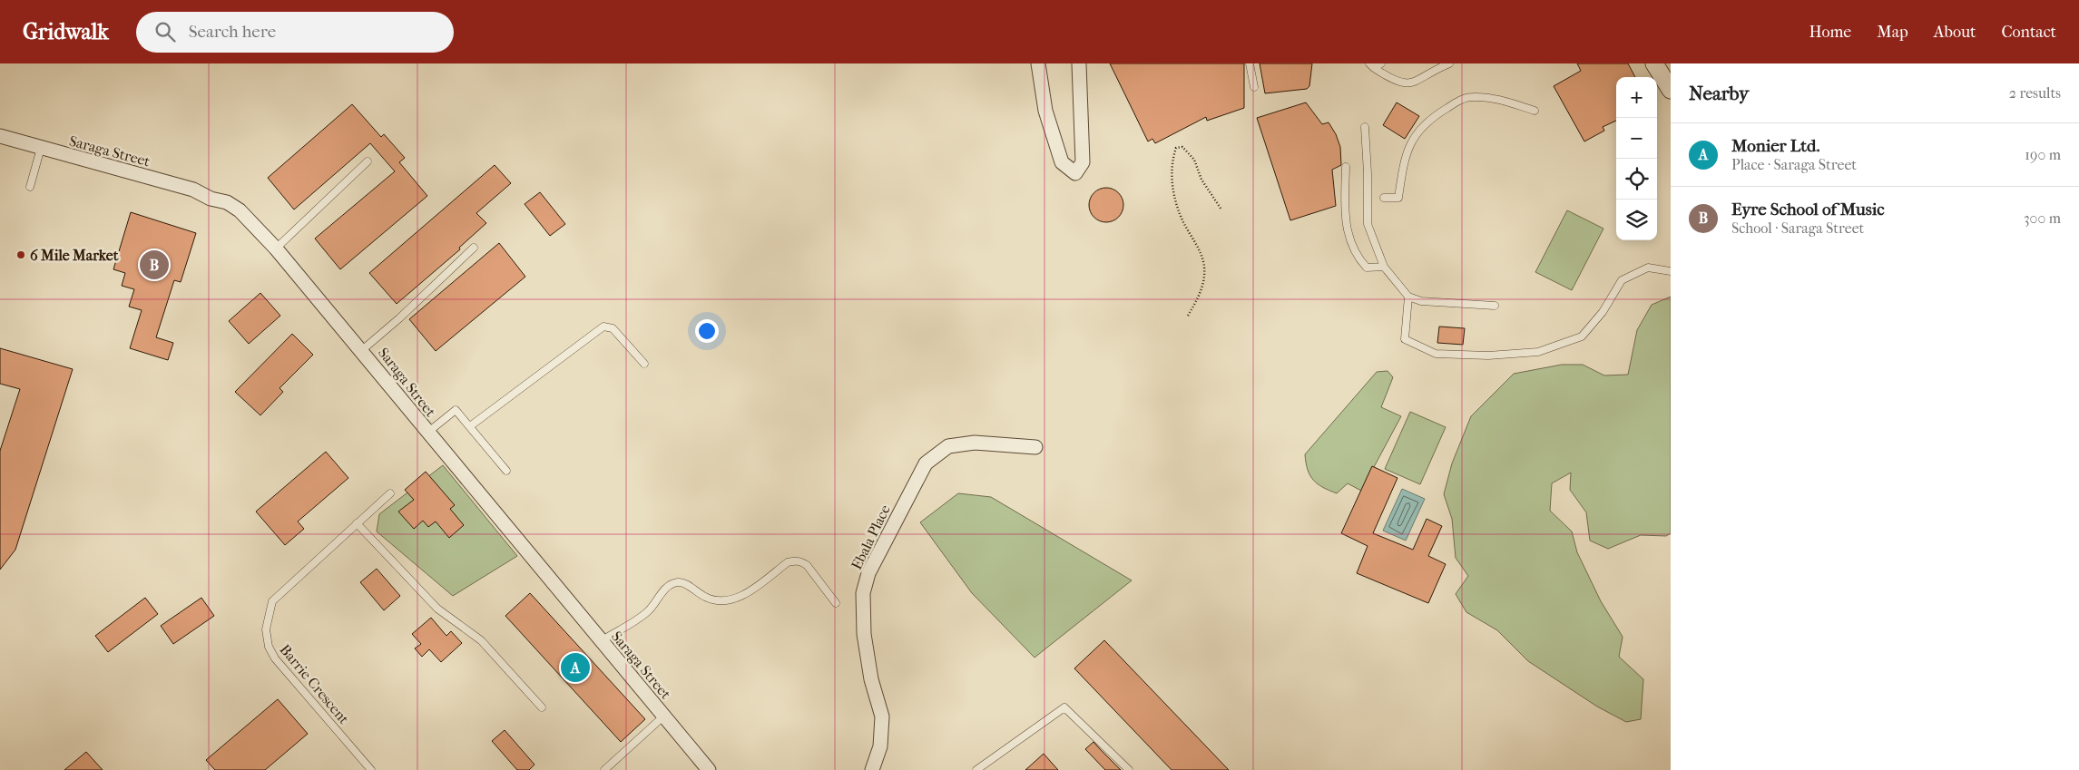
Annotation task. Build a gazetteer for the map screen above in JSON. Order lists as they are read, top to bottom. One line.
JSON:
{"streets":{"street":["Saraga Street","Ebala Place"],"lane":["Barrie Crescent"]},"places":["6 Mile Market"],"page":{"header":"Gridwalk","search":"Search here","nav":["Home","Map","About","Contact"],"heading":["Nearby","2 results"],"map_buttons":["+","−"],"list":[{"mark":"A","name":"Monier Ltd.","note":"Place · Saraga Street","value":"190 m"},{"mark":"B","name":"Eyre School of Music","note":"School · Saraga Street","value":"300 m"}],"pins":["B","A"]}}
